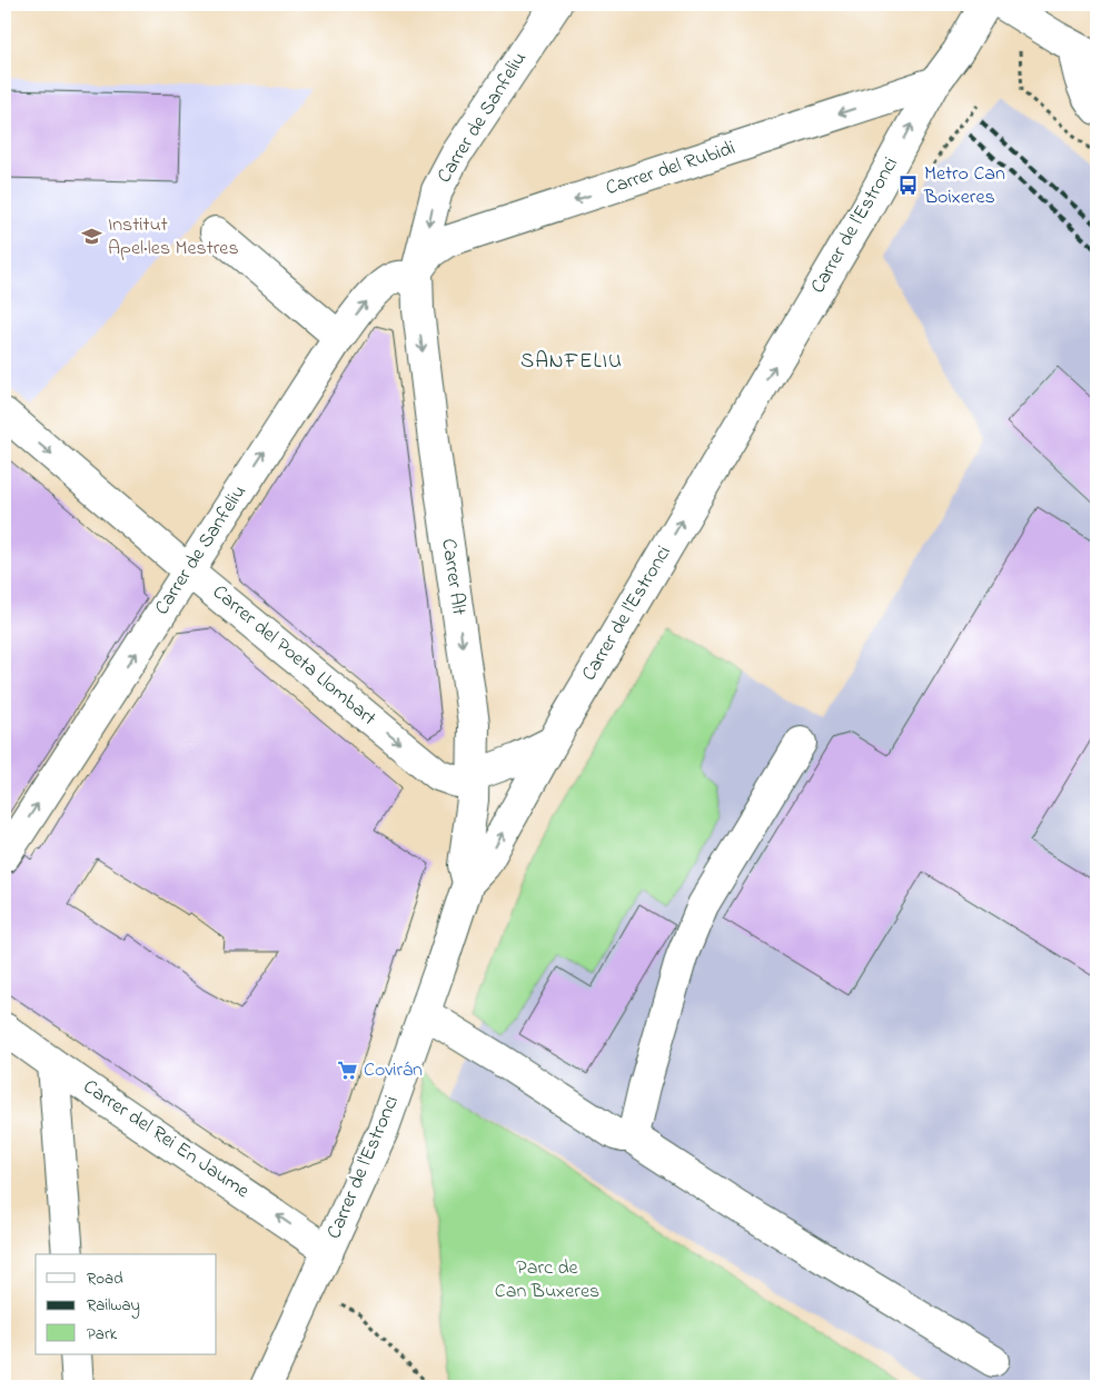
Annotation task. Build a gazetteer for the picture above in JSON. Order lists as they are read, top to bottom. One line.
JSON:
{"streets":{"street":["Carrer de Sanfeliu","Carrer del Rubidi","Carrer de l'Estronci","Carrer Alt","Carrer del Poeta Llombart","Carrer del Rei En Jaume"]},"crossings":[["Carrer de Sanfeliu","Carrer del Rubidi"],["Carrer de Sanfeliu","Carrer Alt"],["Carrer de Sanfeliu","Carrer del Poeta Llombart"],["Carrer del Rubidi","Carrer de l'Estronci"],["Carrer del Rubidi","Carrer Alt"],["Carrer de l'Estronci","Carrer Alt"],["Carrer de l'Estronci","Carrer del Poeta Llombart"],["Carrer de l'Estronci","Carrer del Rei En Jaume"],["Carrer Alt","Carrer del Poeta Llombart"]],"one_way":["Carrer del Rubidi","Carrer Alt","Carrer del Rei En Jaume"],"districts":["SANFELIU"],"parks":["Parc de Can Buxeres"],"places":{"bus stop":["Metro Can Boixeres"],"school or university":["Institut Apel·les Mestres"],"supermarket":["Covirán"]},"legend":["Road","Railway","Park"]}
